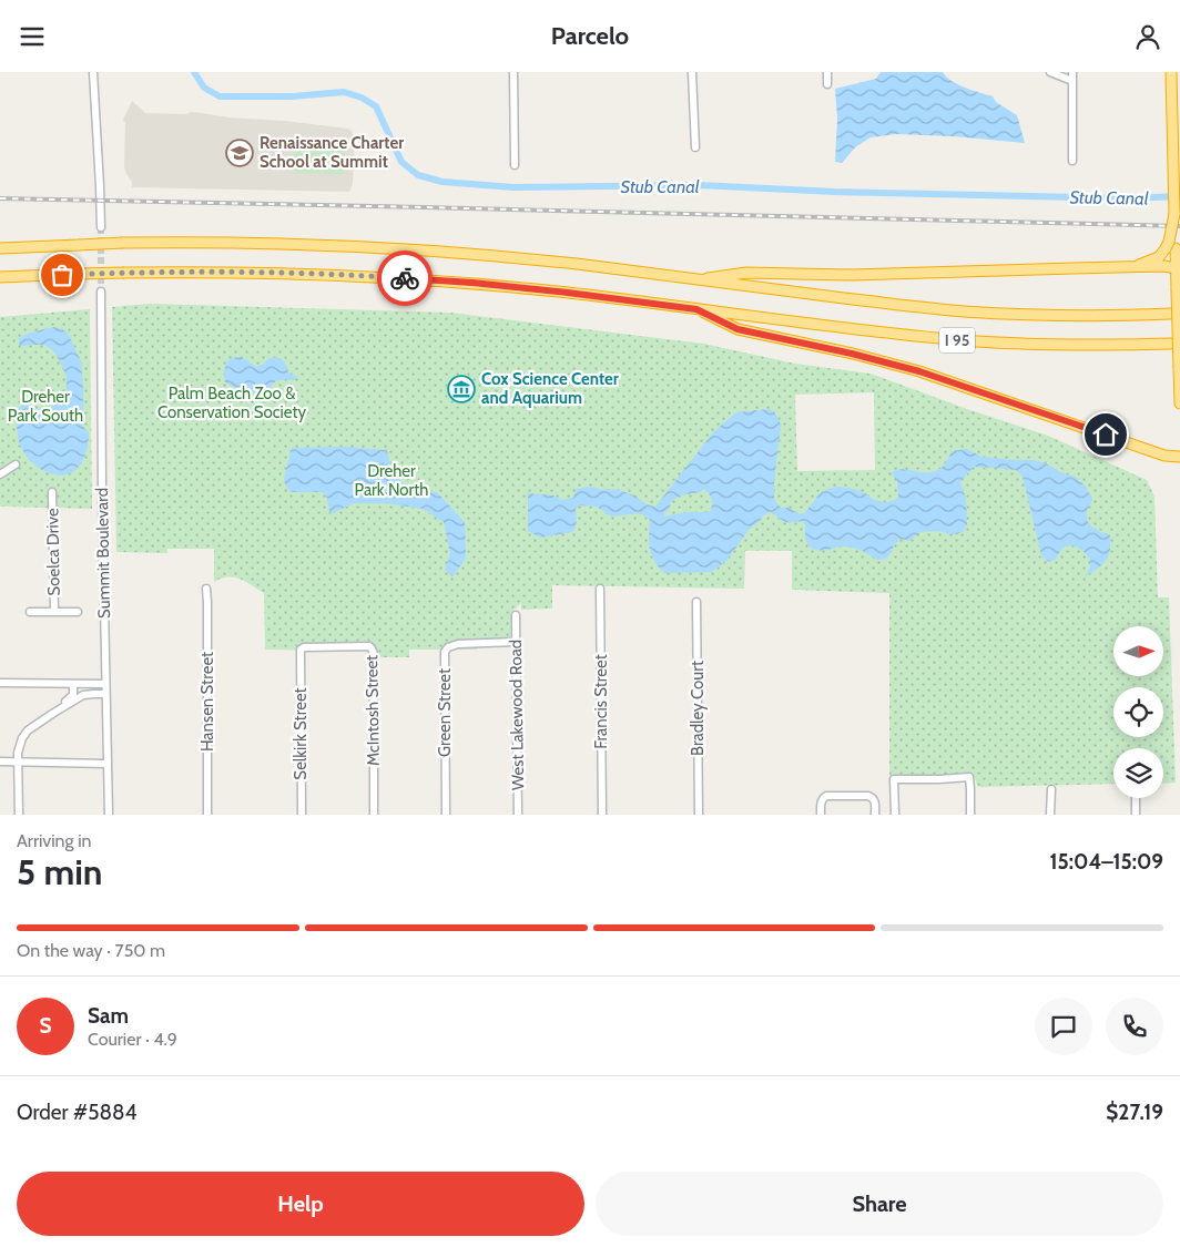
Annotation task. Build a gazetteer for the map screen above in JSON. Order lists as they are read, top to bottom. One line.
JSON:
{"streets":{"highway":["I 95"],"street":["Soelca Drive","Summit Boulevard","Hansen Street","Francis Street","Bradley Court","McIntosh Street","Green Street","West Lakewood Road","Selkirk Street"]},"crossings":[["McIntosh Street","Selkirk Street"],["Green Street","West Lakewood Road"]],"water":["Stub Canal"],"parks":["Palm Beach Zoo & Conservation Society","Dreher Park South","Dreher Park North"],"places":{"school or university":["Renaissance Charter School at Summit"],"museum":["Cox Science Center and Aquarium"]},"north":"right","page":{"header":"Parcelo","heading":["5 min","Arriving in","15:04–15:09"],"panel":["Sam","Courier · 4.9","Order #5884","$27.19"],"bar":"On the way · 750 m","round":"S","buttons":["Help","Share"]}}
